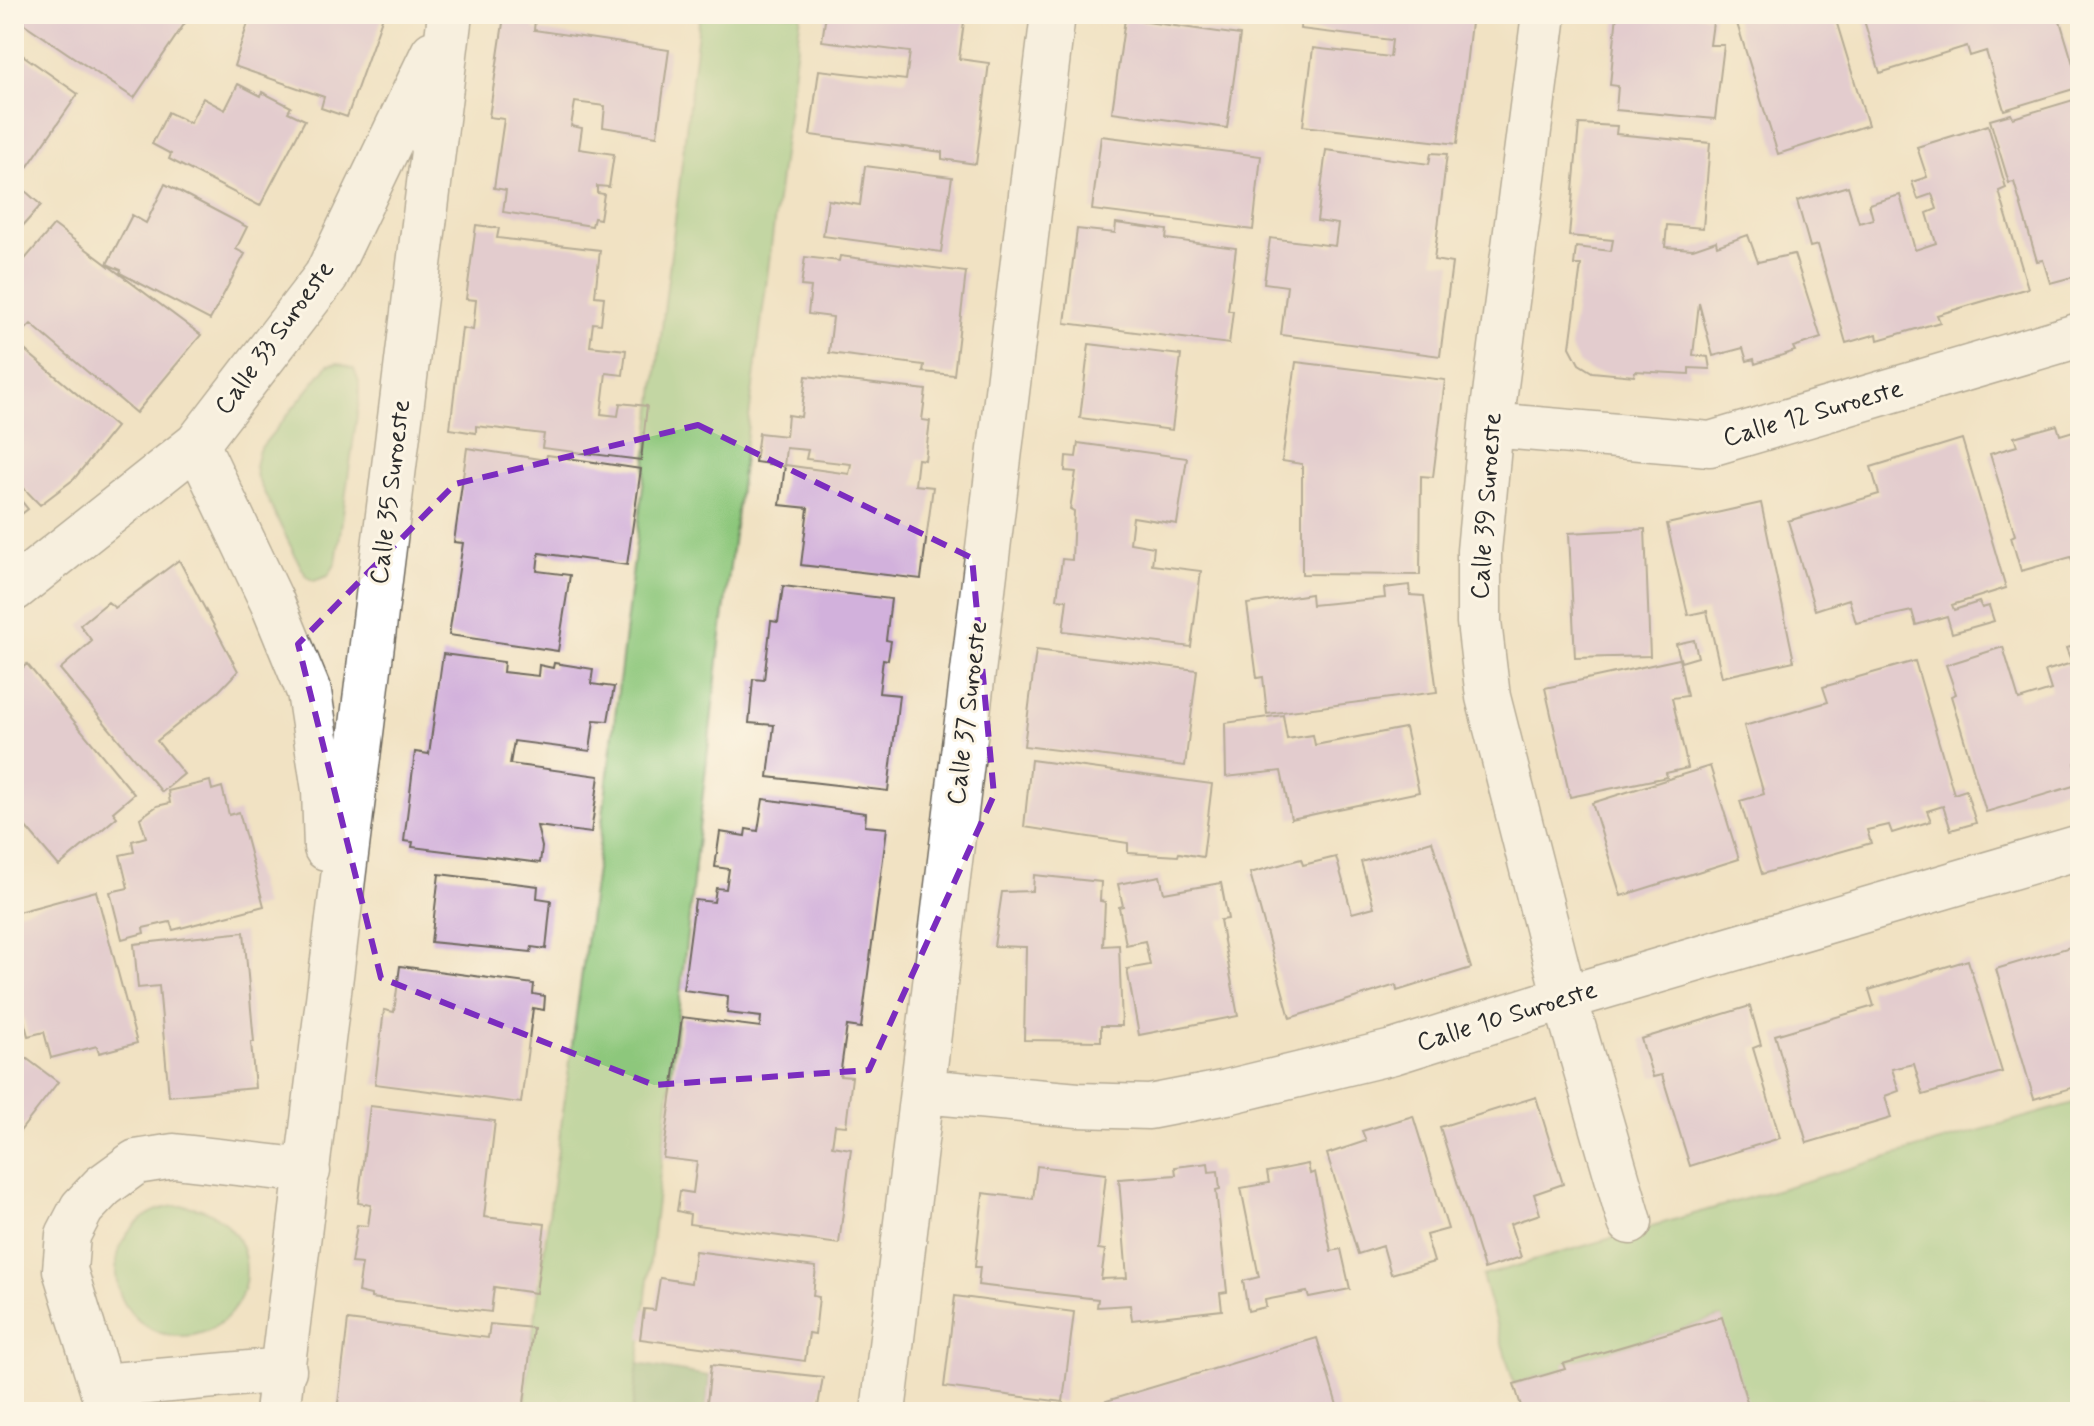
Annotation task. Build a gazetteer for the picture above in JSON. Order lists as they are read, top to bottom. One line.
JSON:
{"streets":{"street":["Calle 33 Suroeste","Calle 12 Suroeste","Calle 35 Suroeste","Calle 39 Suroeste","Calle 37 Suroeste","Calle 10 Suroeste"]},"crossings":[["Calle 33 Suroeste","Calle 35 Suroeste"],["Calle 12 Suroeste","Calle 39 Suroeste"],["Calle 39 Suroeste","Calle 10 Suroeste"],["Calle 37 Suroeste","Calle 10 Suroeste"]]}
